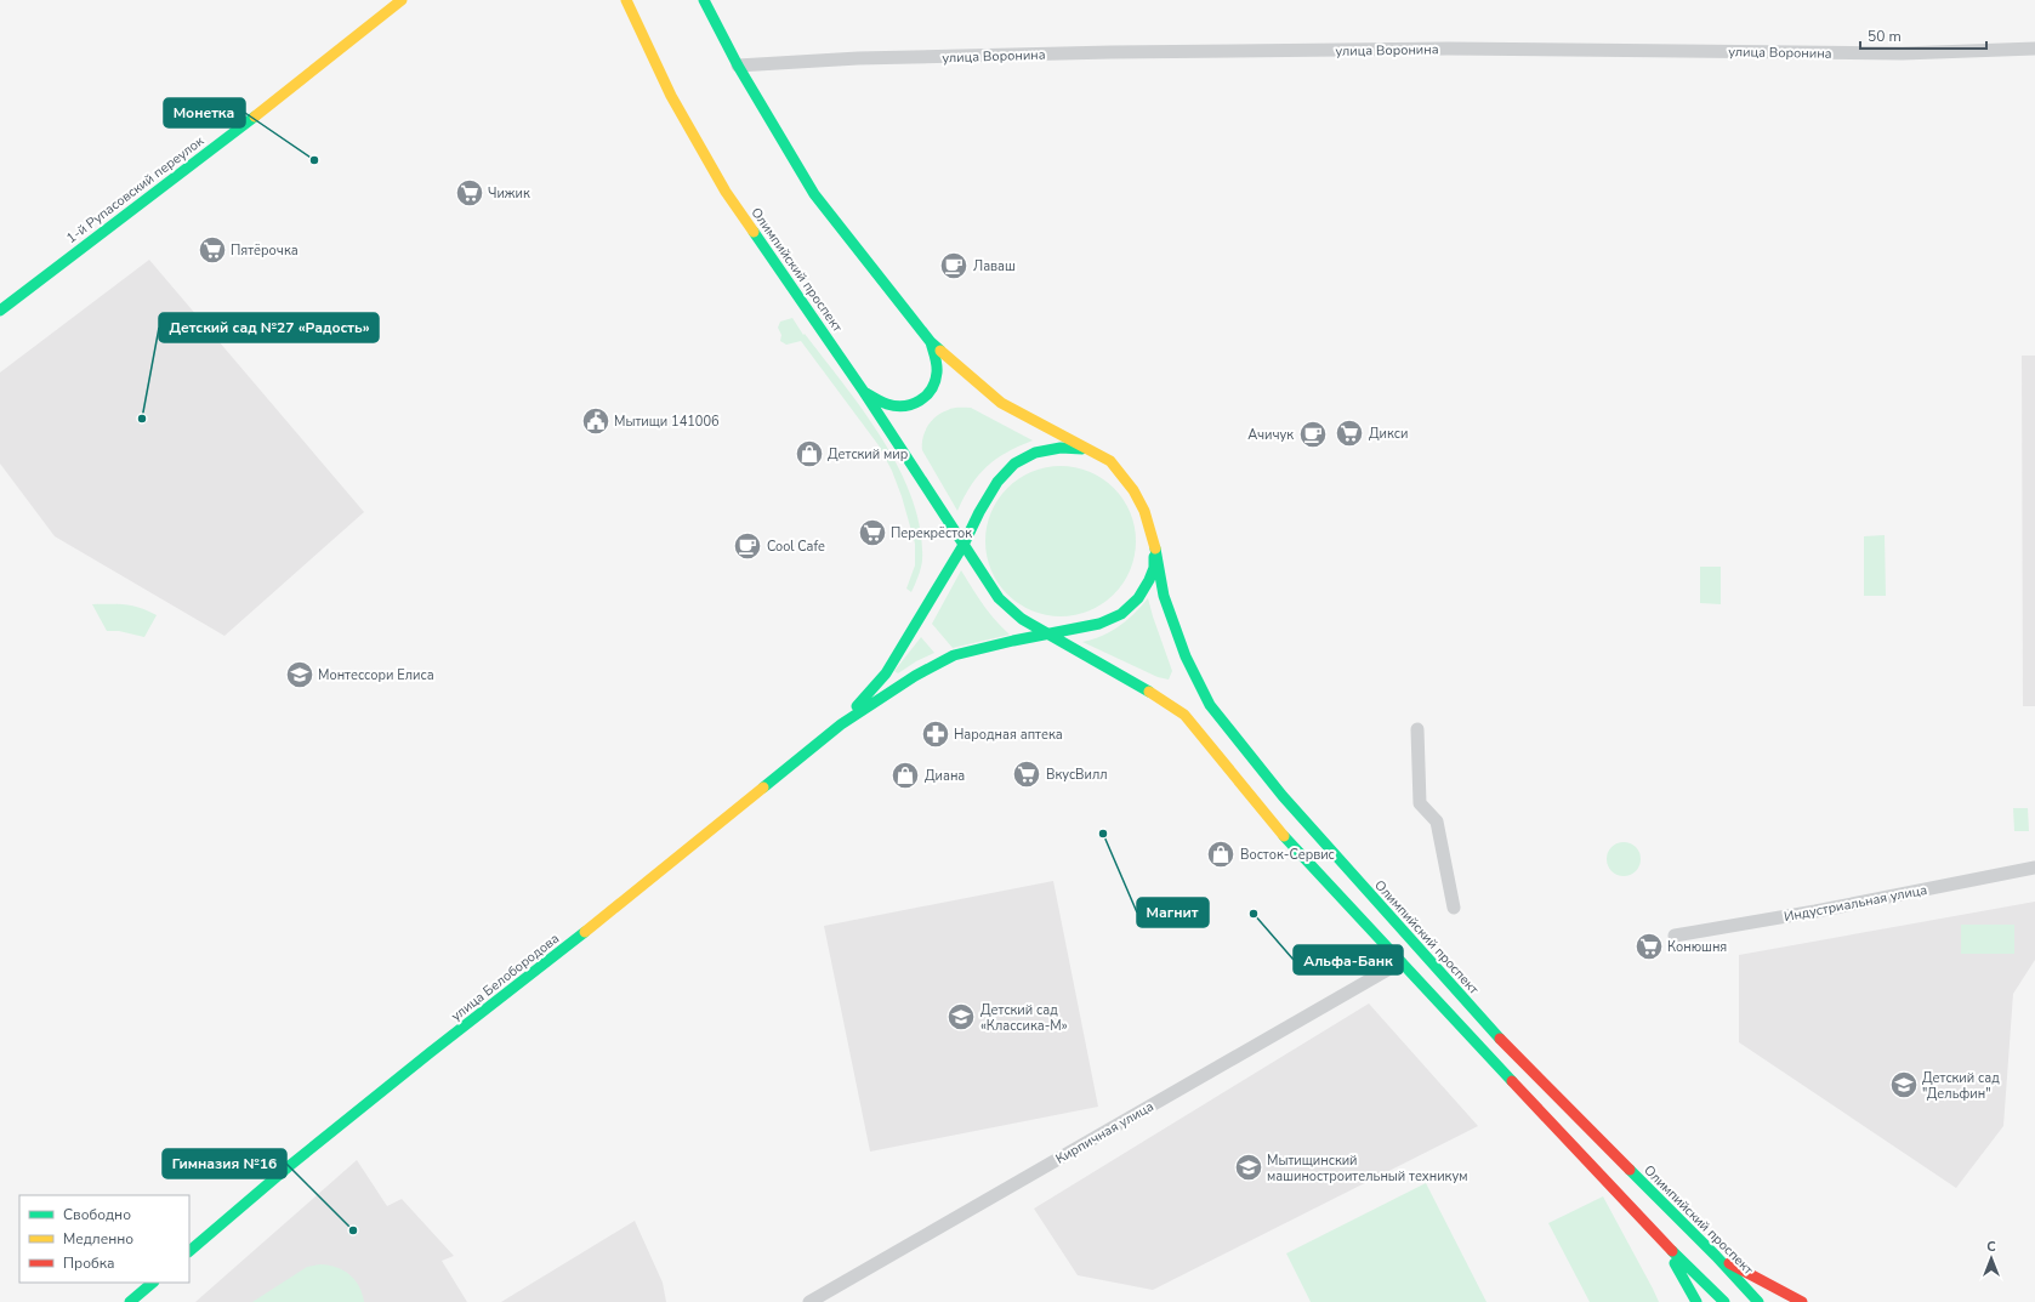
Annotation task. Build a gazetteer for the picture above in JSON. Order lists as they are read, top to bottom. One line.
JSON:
{"streets":{"main road":["1-й Рупасовский переулок","Олимпийский проспект","улица Белобородова"],"street":["улица Воронина","Индустриальная улица","Кирпичная улица"]},"crossings":[["улица Воронина","Олимпийский проспект"],["Олимпийский проспект","Кирпичная улица"]],"places":{"other":["Монетка","Детский сад №27 «Радость»","Магнит","Альфа-Банк","Гимназия №16"],"supermarket":["Чижик","Пятёрочка","Дикси","Перекрёсток","ВкусВилл","Конюшня"],"cafe":["Лаваш","Ачичук","Cool Cafe"],"public building":["Мытищи 141006"],"shop":["Детский мир","Диана","Восток-Сервис"],"school or university":["Монтессори Елиса","Детский сад «Классика-М»","Детский сад \"Дельфин\"","Мытищинский машиностроительный техникум"],"pharmacy":["Народная аптека"]},"legend":["Свободно","Медленно","Пробка"],"scale_bar":"50 m","north":"top"}
